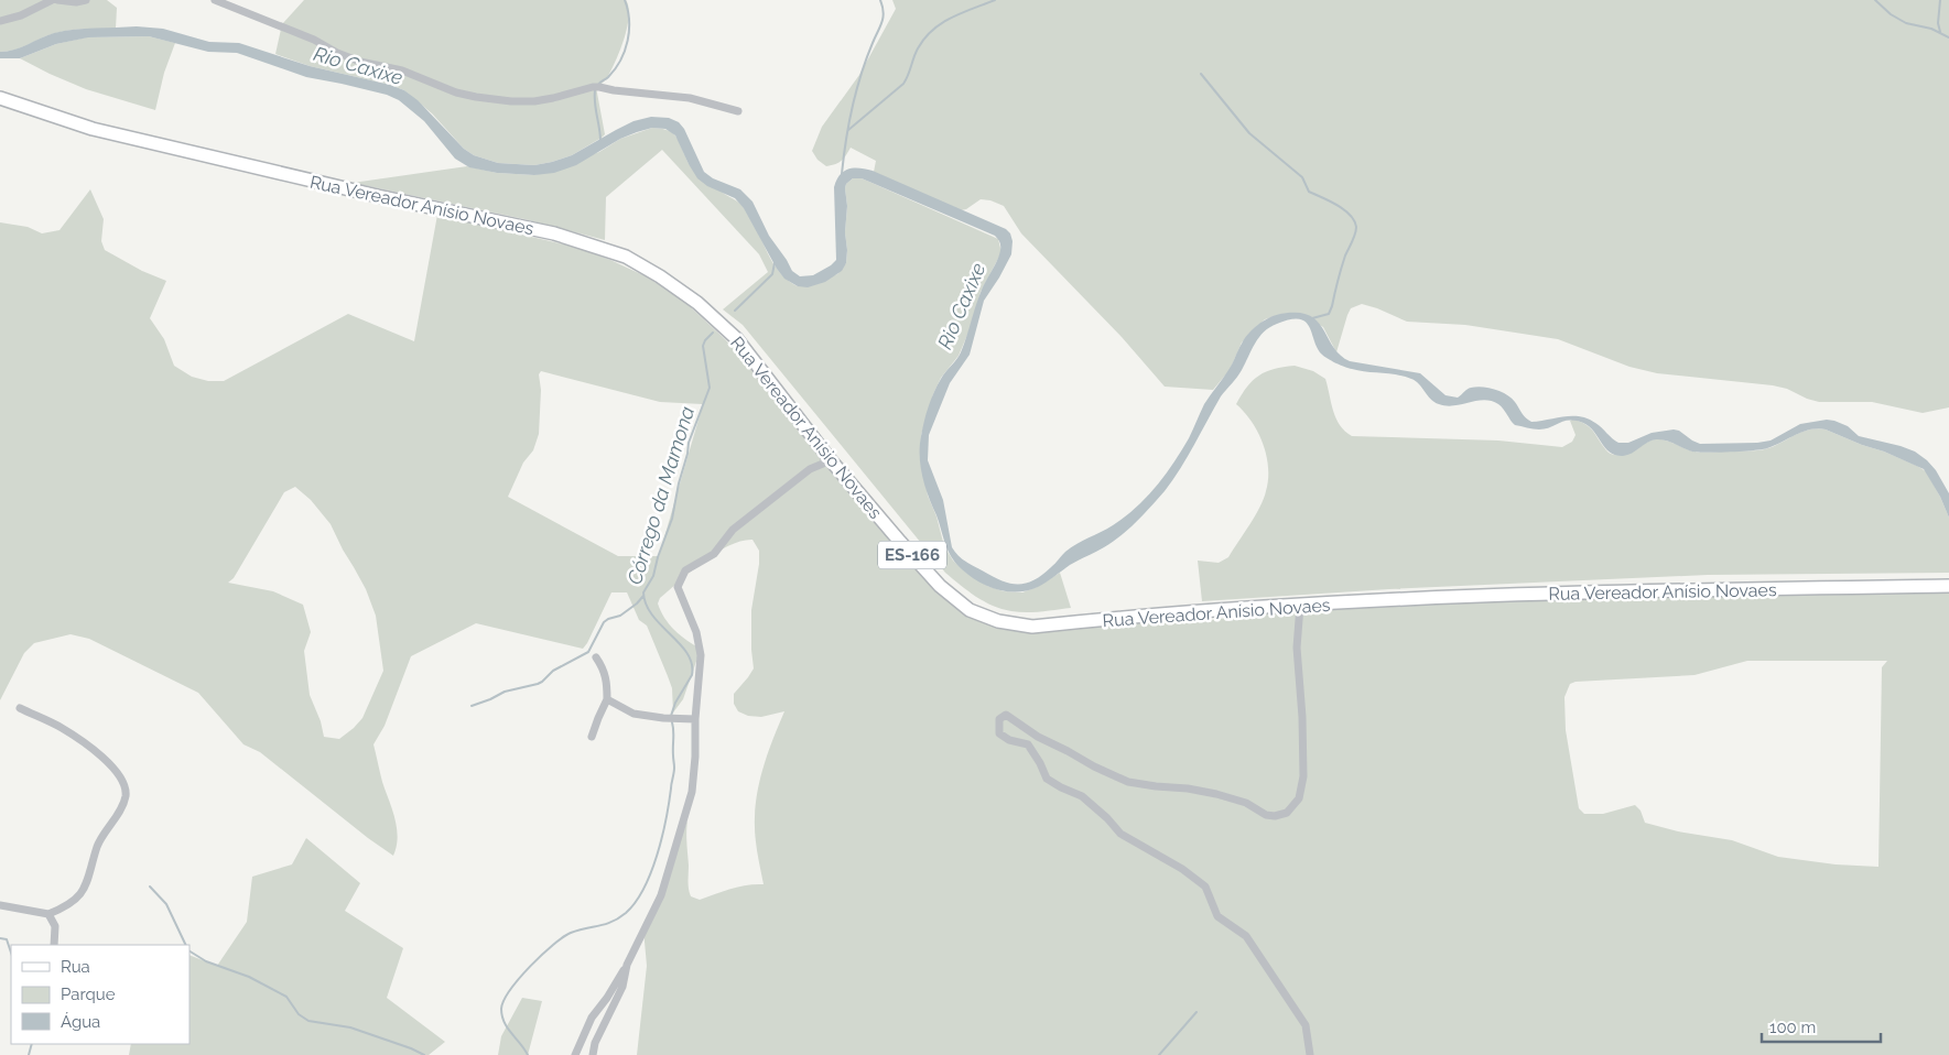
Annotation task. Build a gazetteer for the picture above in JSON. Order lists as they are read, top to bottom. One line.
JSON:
{"streets":{"main road":["Rua Vereador Anísio Novaes","ES-166"]},"water":["Rio Caxixe","Córrego da Mamona"],"legend":["Rua","Parque","Água"],"scale_bar":"100 m"}
